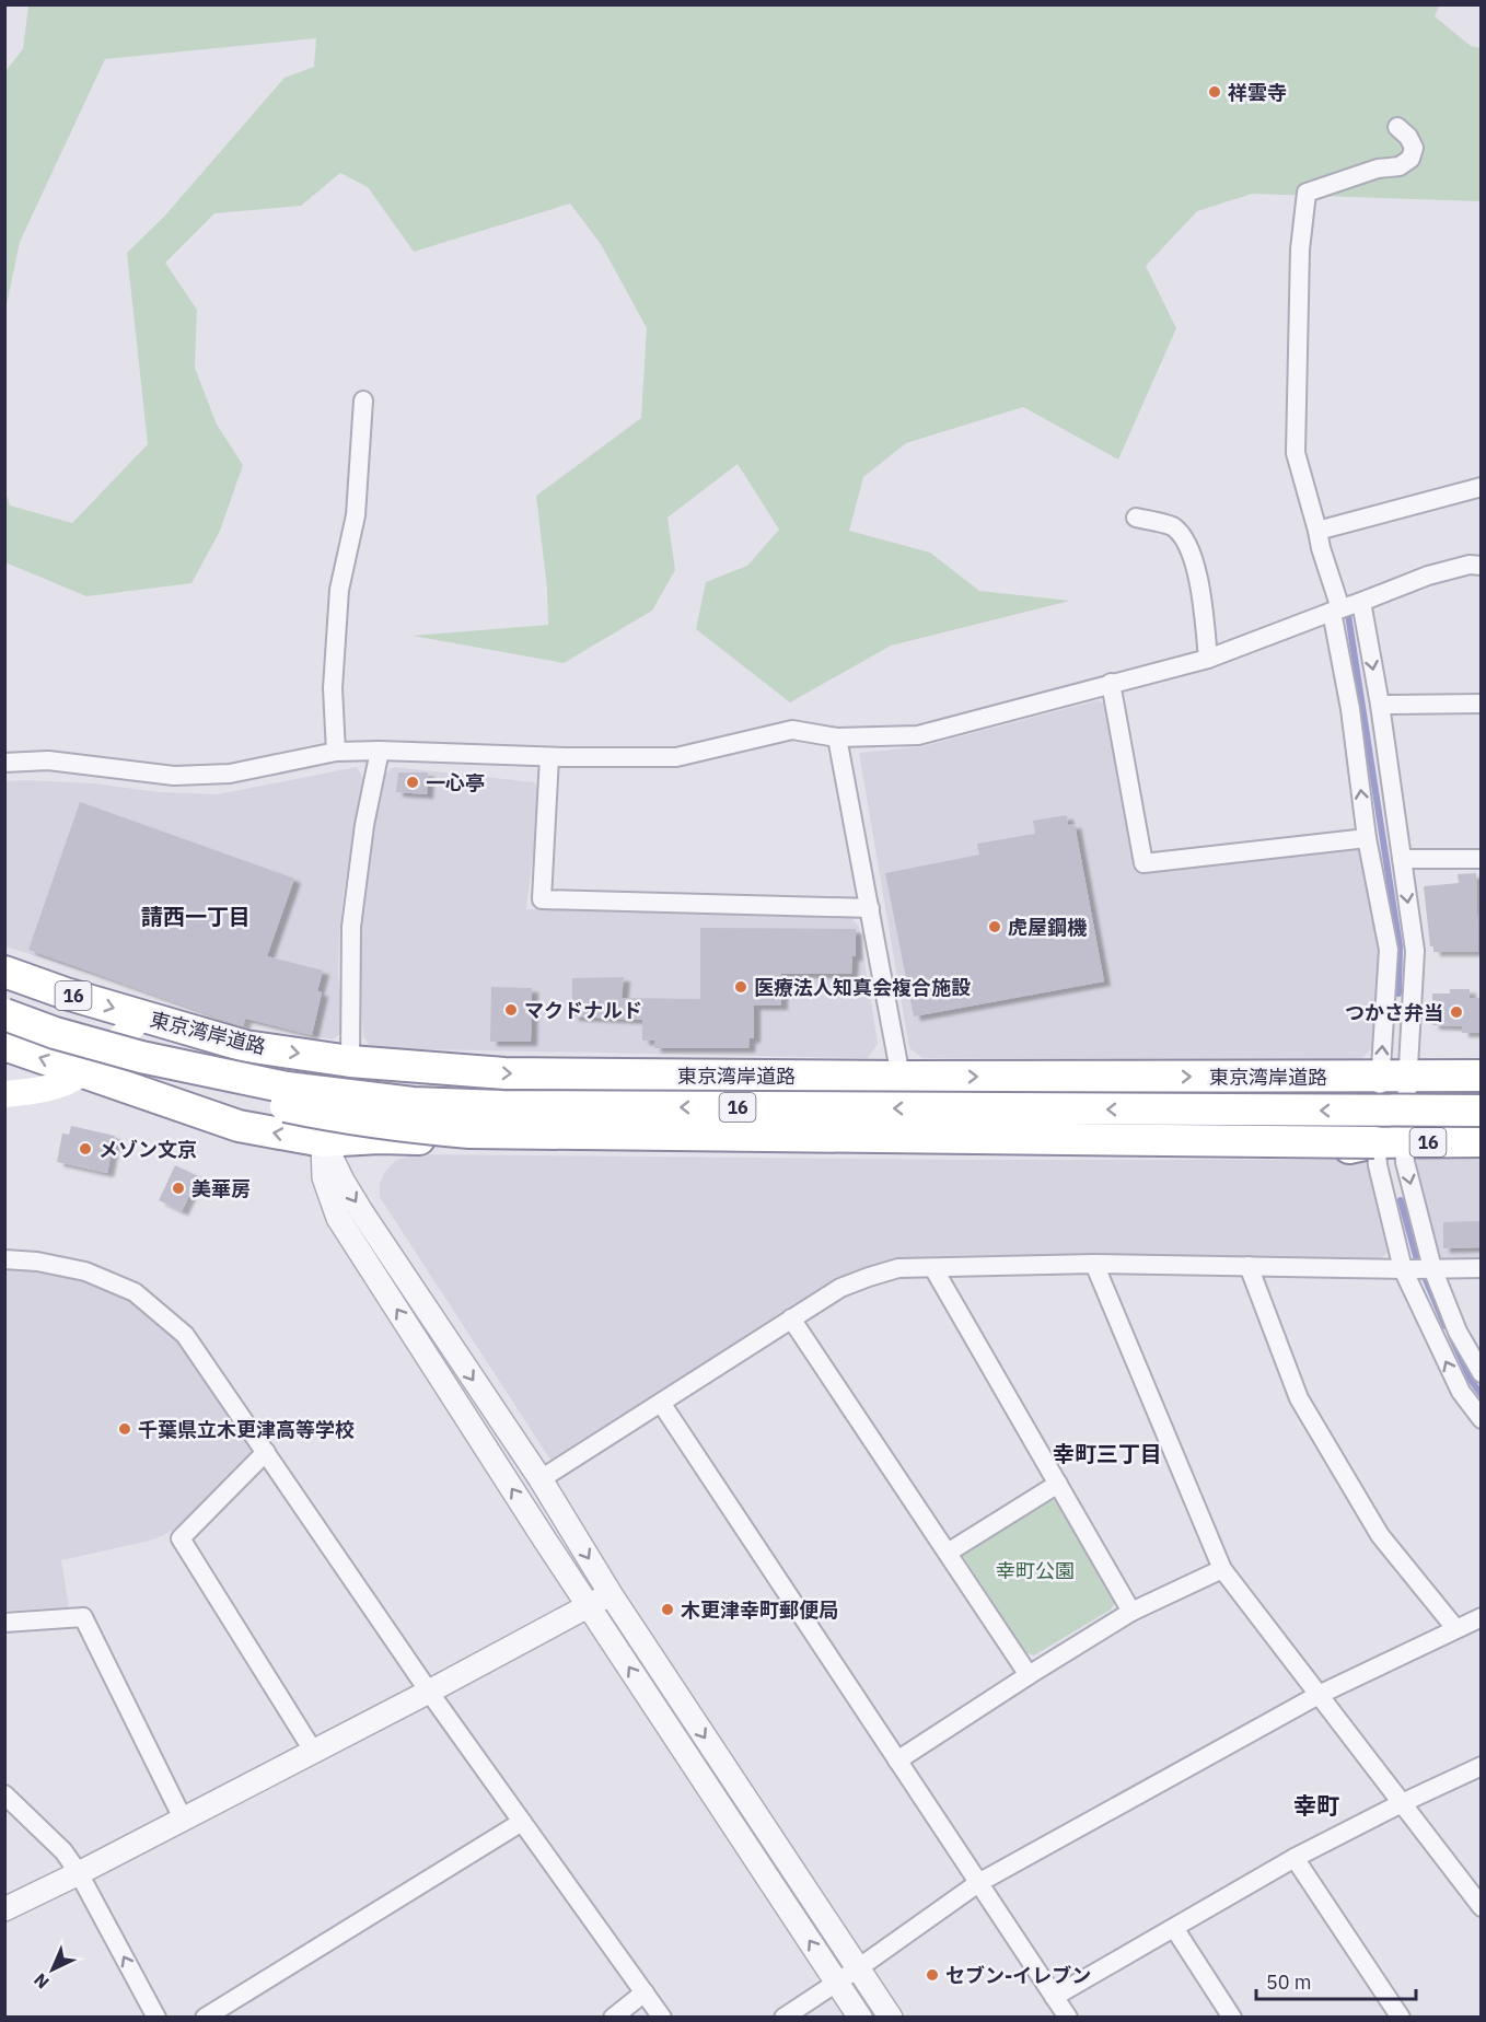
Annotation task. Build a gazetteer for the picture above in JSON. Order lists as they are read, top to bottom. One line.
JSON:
{"streets":{"highway":["16","東京湾岸道路"]},"crossings":[["16","東京湾岸道路"]],"districts":["請西一丁目","幸町三丁目","幸町"],"parks":["幸町公園"],"places":["祥雲寺","一心亭","虎屋鋼機","医療法人知真会複合施設","マクドナルド","つかさ弁当","メゾン文京","美華房","千葉県立木更津高等学校","木更津幸町郵便局","セブン-イレブン"],"scale_bar":"50 m","north":"bottom left"}
